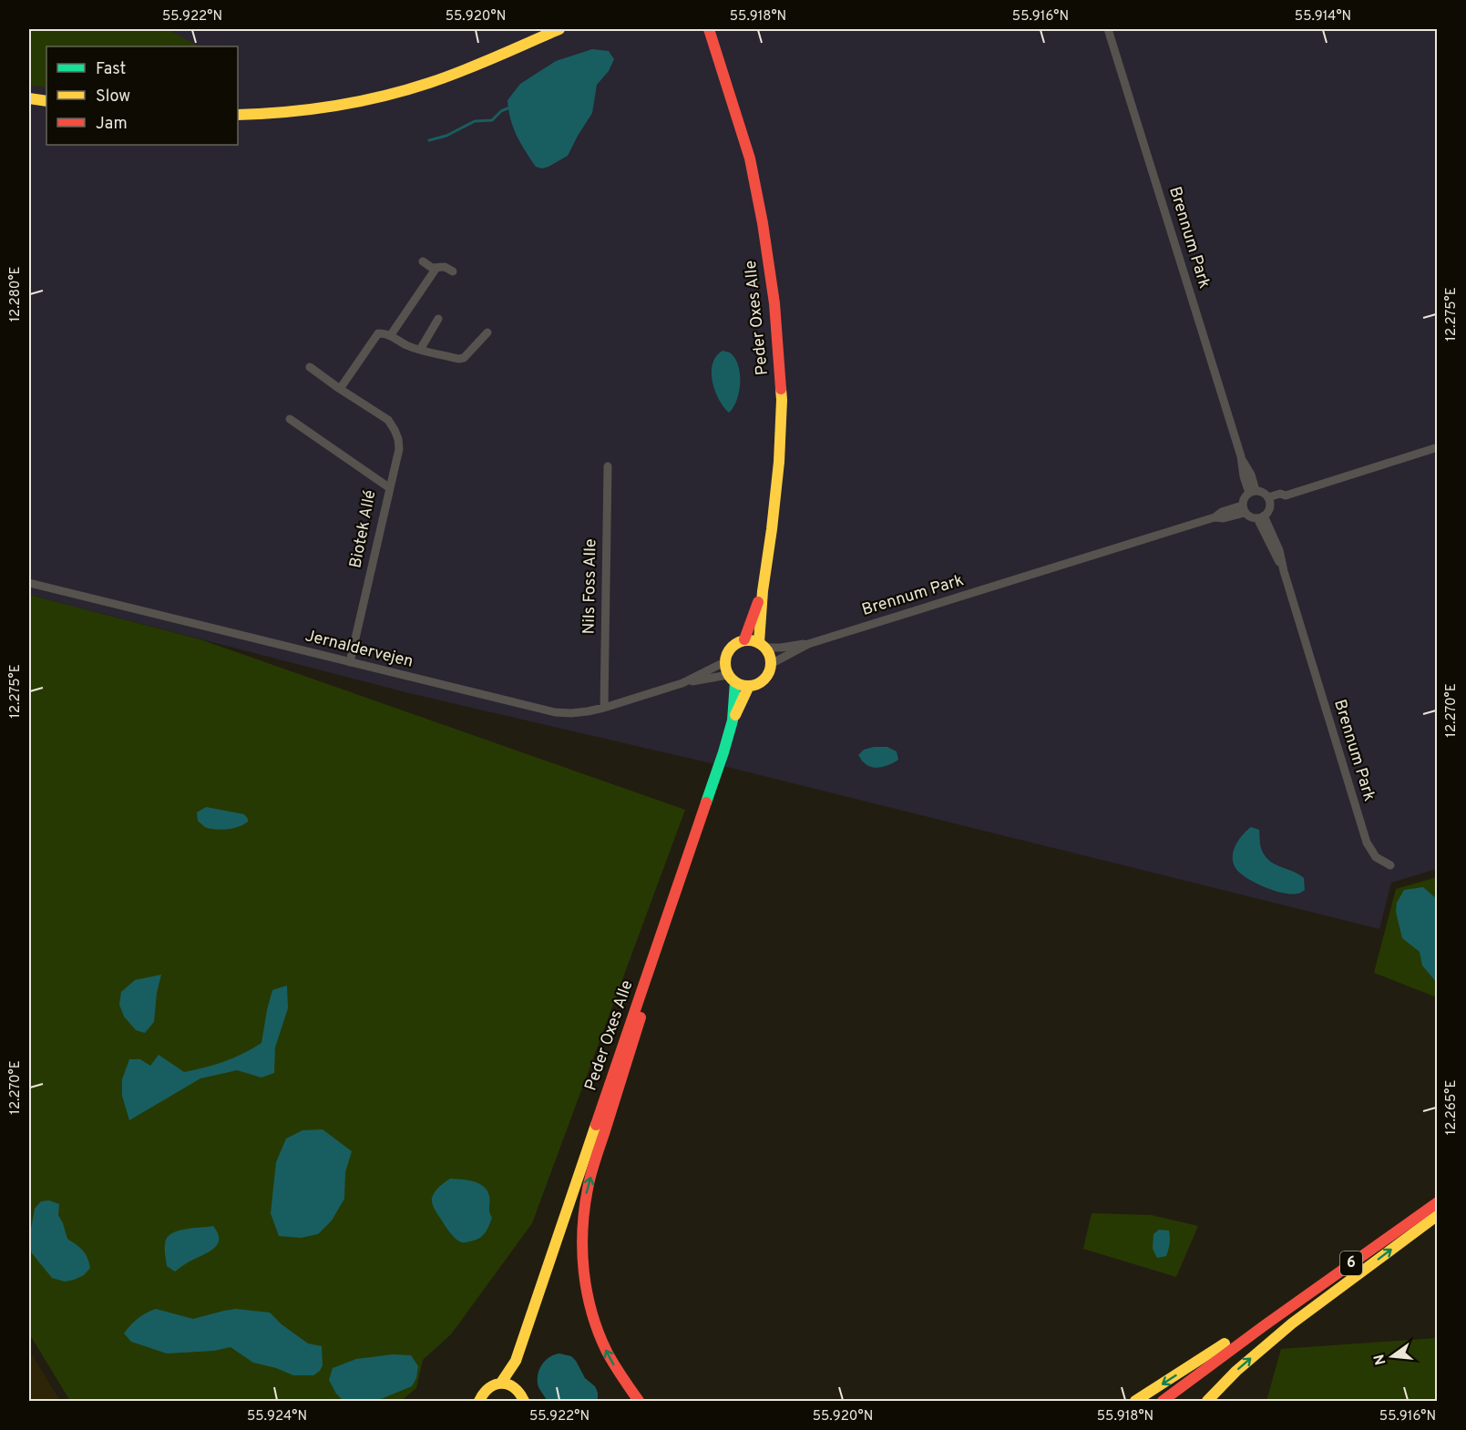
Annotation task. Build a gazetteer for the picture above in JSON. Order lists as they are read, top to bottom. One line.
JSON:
{"streets":{"main road":["Peder Oxes Alle","6"],"street":["Brennum Park","Biotek Allé","Nils Foss Alle","Jernaldervejen"]},"crossings":[["Brennum Park","Peder Oxes Alle"],["Brennum Park","Jernaldervejen"],["Peder Oxes Alle","Jernaldervejen"],["Biotek Allé","Jernaldervejen"],["Nils Foss Alle","Jernaldervejen"]],"legend":["Fast","Slow","Jam"],"north":"left","coordinates":["55.922°N","55.920°N","55.918°N","55.916°N","55.914°N","12.280°E","12.275°E","12.270°E","12.265°E","55.924°N"]}
